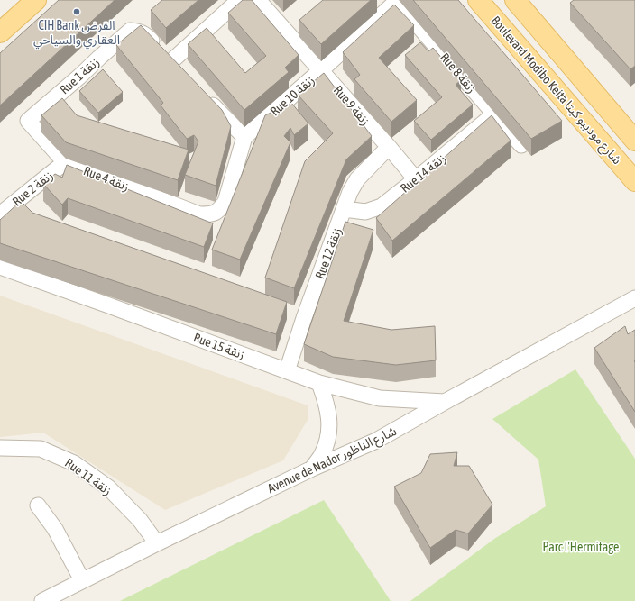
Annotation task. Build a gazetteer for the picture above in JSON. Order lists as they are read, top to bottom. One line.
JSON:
{"streets":{"main road":["Boulevard Modibo Keita شارع موديبو كيتا"],"street":["Rue 8 زنقة","Rue 1 زنقة","Rue 10 زنقة","Rue 9 زنقة","Rue 14 زنقة","Rue 4 زنقة","Rue 2 زنقة","Rue 12 زنقة","Rue 15 زنقة","Avenue de Nador شارع الناظور","Rue 11 زنقة"]},"crossings":[["Rue 8 زنقة","Rue 10 زنقة"],["Rue 8 زنقة","Rue 14 زنقة"],["Rue 1 زنقة","Rue 4 زنقة"],["Rue 10 زنقة","Rue 9 زنقة"],["Rue 10 زنقة","Rue 4 زنقة"],["Rue 9 زنقة","Rue 14 زنقة"],["Rue 9 زنقة","Rue 12 زنقة"],["Rue 14 زنقة","Rue 12 زنقة"],["Rue 4 زنقة","Rue 2 زنقة"],["Rue 12 زنقة","Rue 15 زنقة"],["Rue 15 زنقة","Avenue de Nador شارع الناظور"],["Avenue de Nador شارع الناظور","Rue 11 زنقة"]],"parks":["Parc l'Hermitage"],"places":["CIH Bank القرض العقاري والسياحي"]}
